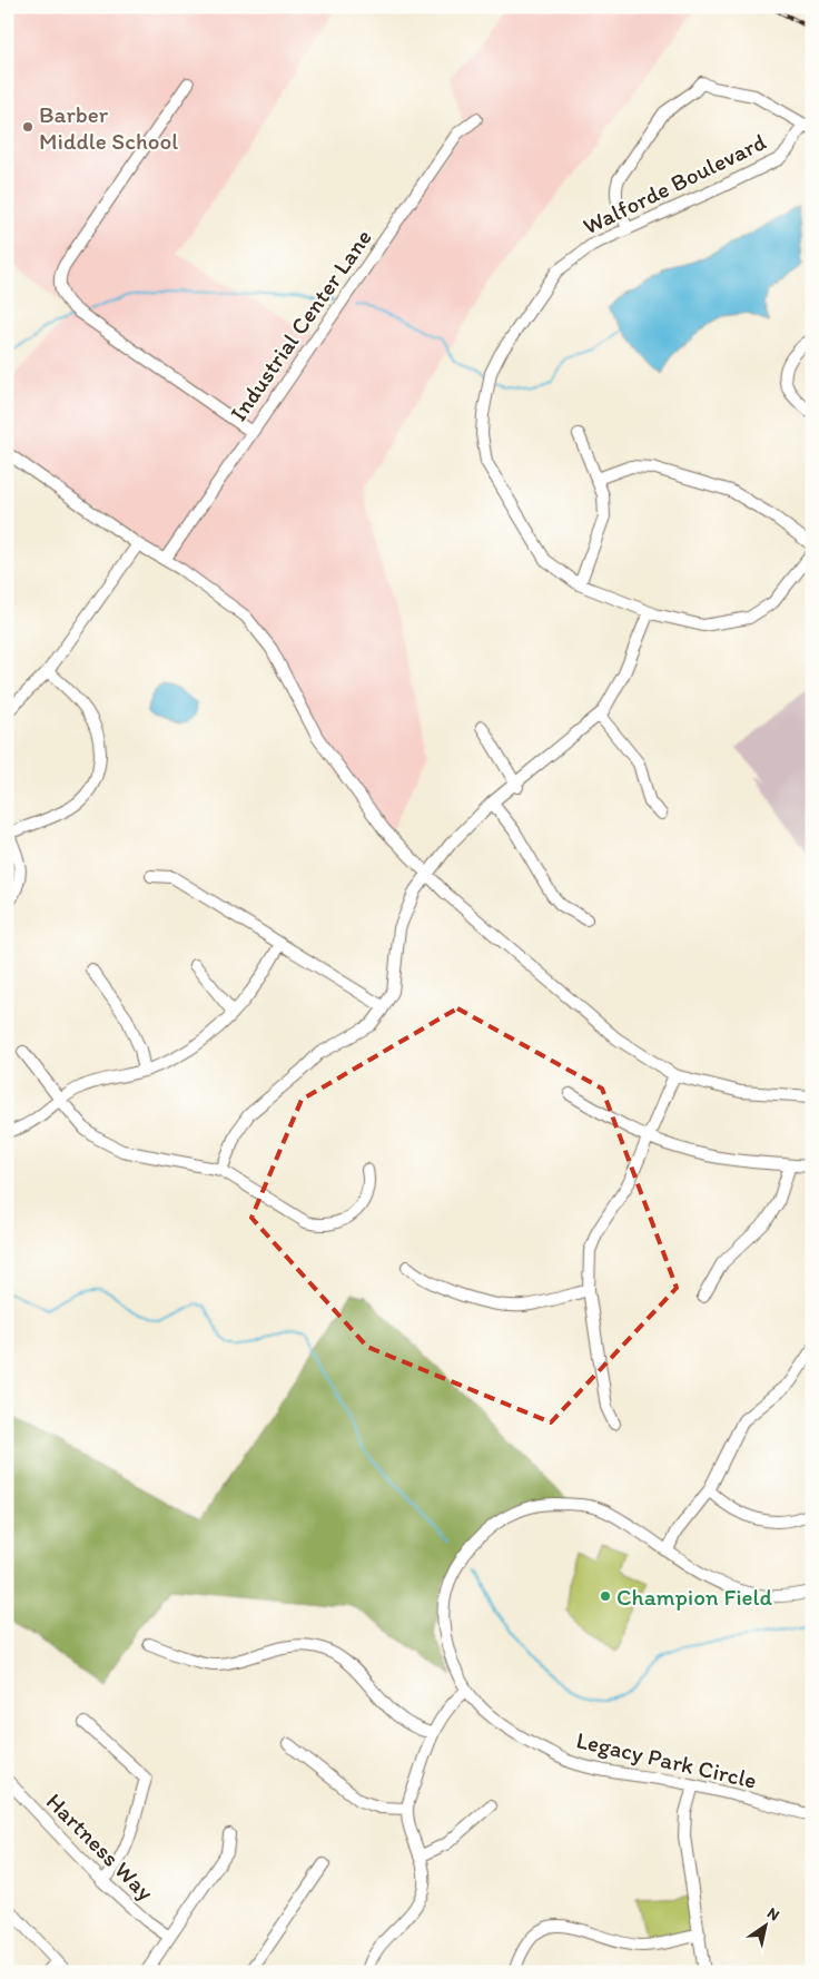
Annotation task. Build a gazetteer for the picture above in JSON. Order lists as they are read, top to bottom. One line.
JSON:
{"streets":{"street":["Walforde Boulevard","Industrial Center Lane","Legacy Park Circle","Hartness Way"]},"places":["Barber Middle School","Champion Field"],"north":"top right"}
